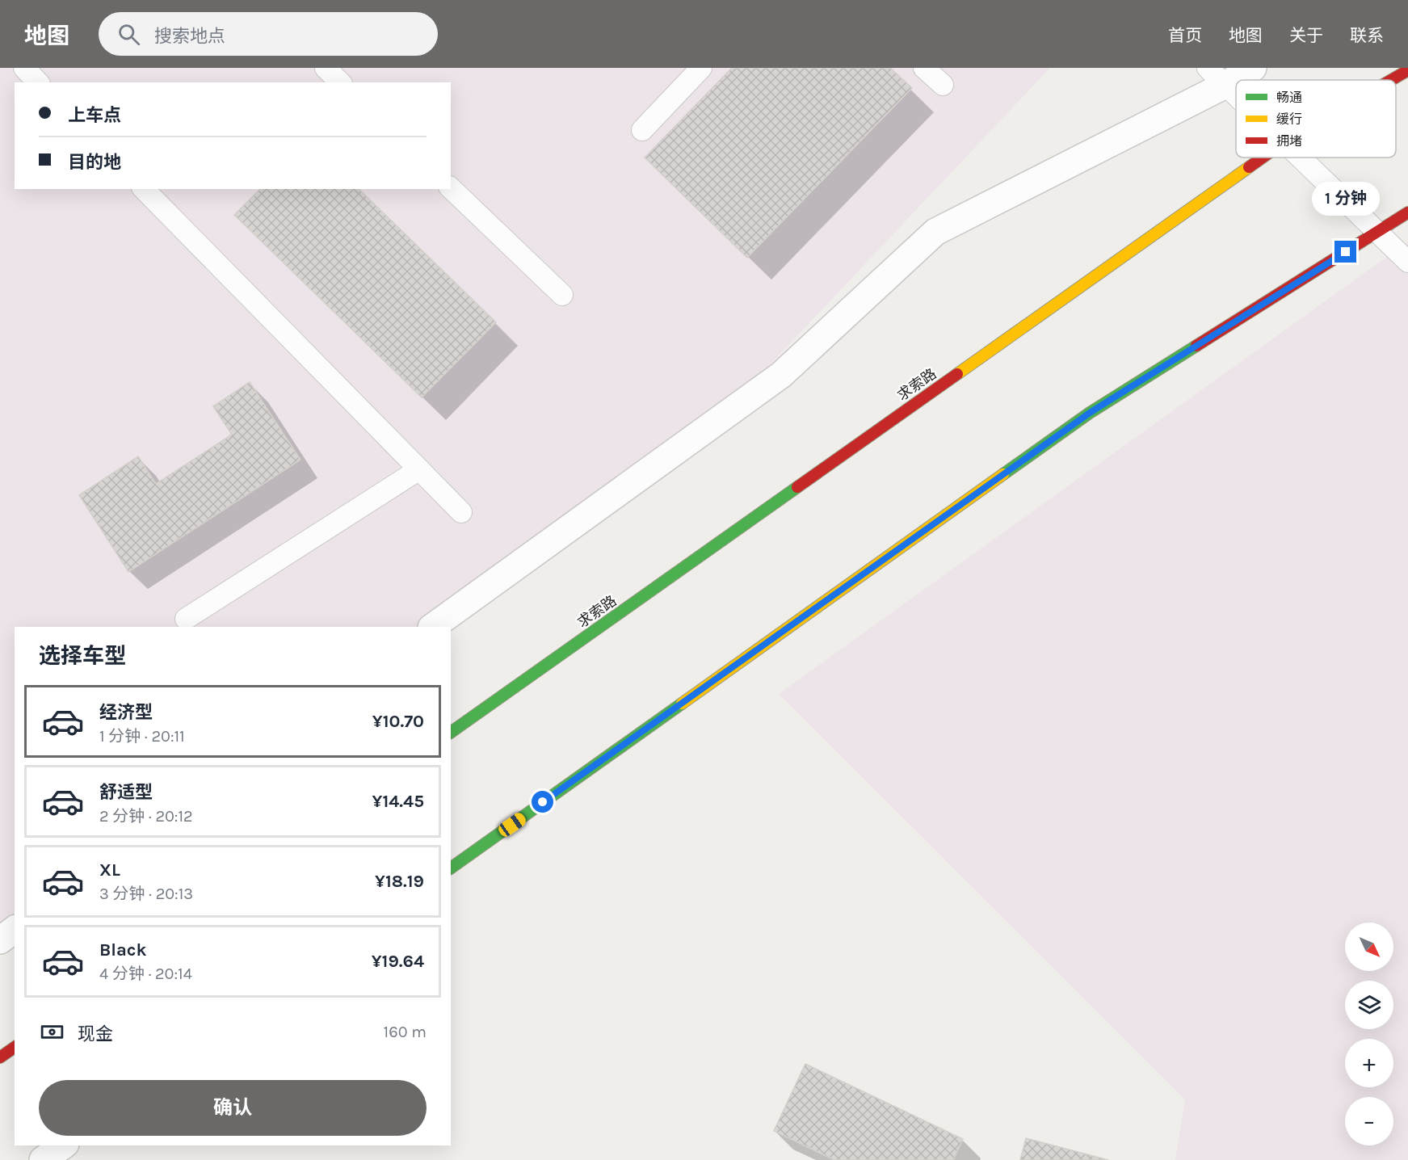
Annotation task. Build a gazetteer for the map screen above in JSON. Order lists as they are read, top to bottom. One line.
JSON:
{"streets":{"main road":["求索路"]},"legend":["畅通","缓行","拥堵"],"north":"bottom right","page":{"header":"地图","search":"搜索地点","nav":["首页","地图","关于","联系"],"banner":["上车点","目的地"],"bubble":"1 分钟","heading":"选择车型","list":[{"name":"经济型","note":"1 分钟 · 20:11","value":"¥10.70"},{"name":"舒适型","note":"2 分钟 · 20:12","value":"¥14.45"},{"name":"XL","note":"3 分钟 · 20:13","value":"¥18.19"},{"name":"Black","note":"4 分钟 · 20:14","value":"¥19.64"}],"map_buttons":["+","−"],"pay":["现金","160 m"],"buttons":"确认"}}
